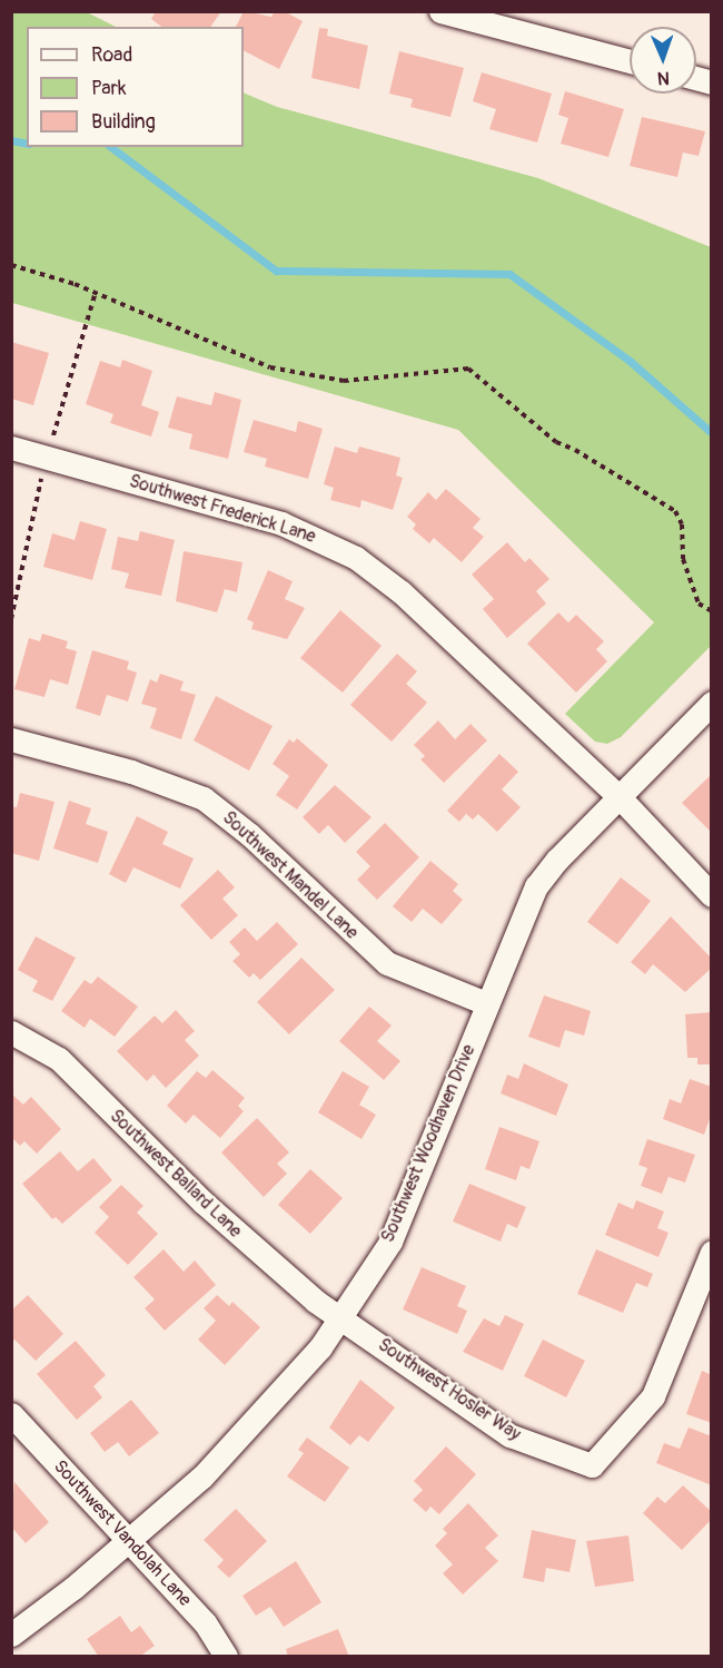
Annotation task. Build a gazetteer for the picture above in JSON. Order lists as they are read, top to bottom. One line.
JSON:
{"streets":{"street":["Southwest Frederick Lane","Southwest Mandel Lane","Southwest Woodhaven Drive","Southwest Ballard Lane","Southwest Hosler Way","Southwest Vandolah Lane"]},"crossings":[["Southwest Frederick Lane","Southwest Woodhaven Drive"],["Southwest Mandel Lane","Southwest Woodhaven Drive"],["Southwest Woodhaven Drive","Southwest Ballard Lane"],["Southwest Woodhaven Drive","Southwest Hosler Way"],["Southwest Woodhaven Drive","Southwest Vandolah Lane"],["Southwest Ballard Lane","Southwest Hosler Way"]],"legend":["Road","Park","Building"],"north":"bottom"}
